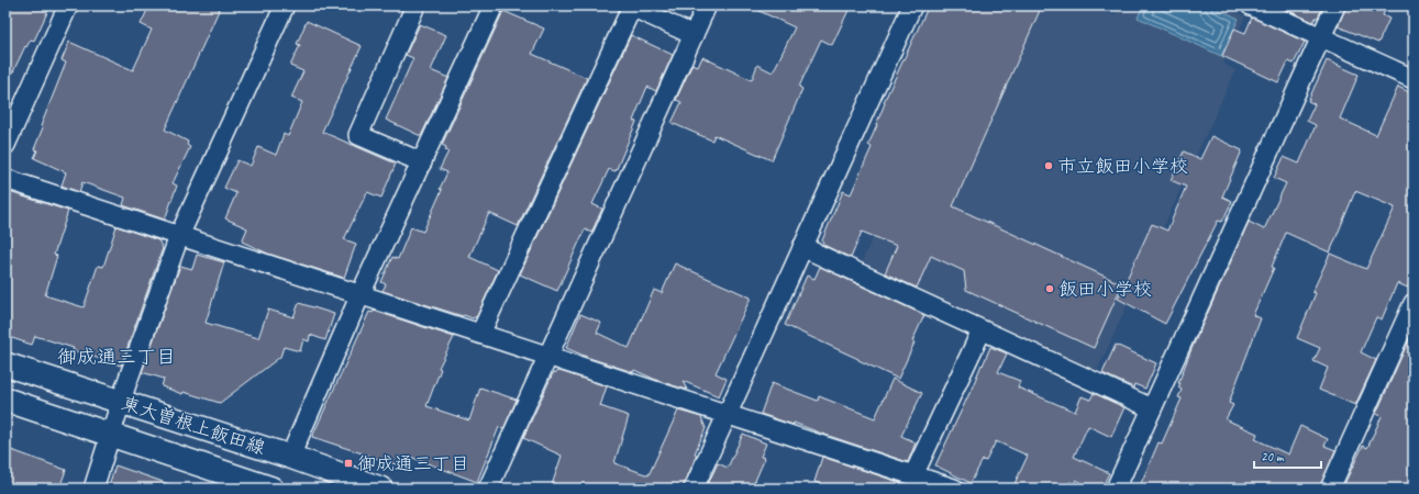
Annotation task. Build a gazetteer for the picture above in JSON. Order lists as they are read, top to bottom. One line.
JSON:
{"streets":{"street":["東大曽根上飯田線"]},"districts":["御成通三丁目"],"places":{"other":["市立飯田小学校","飯田小学校"],"transit":["御成通三丁目"]},"scale_bar":"20 m"}
